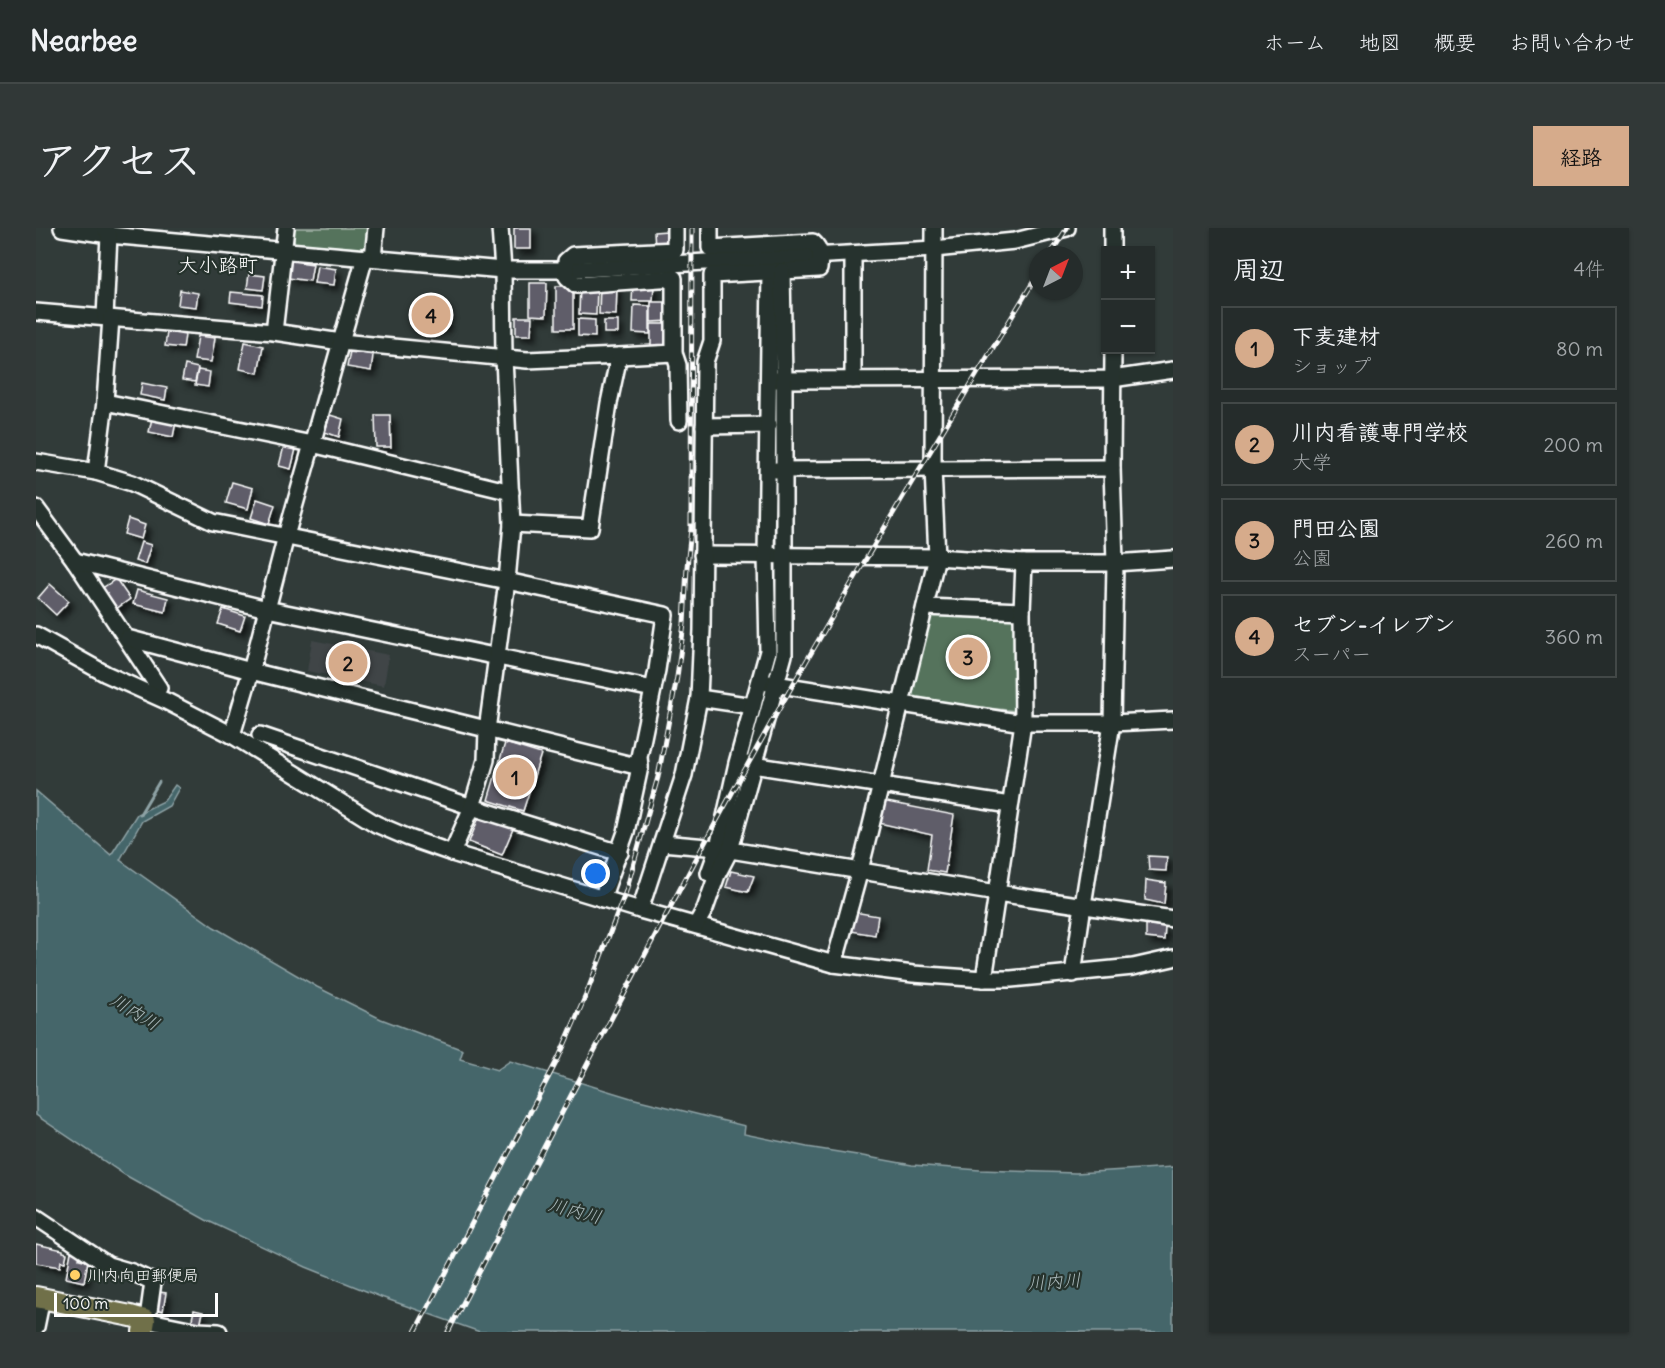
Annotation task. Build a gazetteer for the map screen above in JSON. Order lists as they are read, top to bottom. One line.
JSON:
{"districts":["大小路町"],"water":["川内川"],"places":["川内向田郵便局"],"scale_bar":"100 m","north":"top right","page":{"header":"Nearbee","nav":["ホーム","地図","概要","お問い合わせ"],"title":"アクセス","buttons":"経路","heading":["周辺","4件"],"map_buttons":["+","−"],"pins":["4","3","2","1"],"list":[{"mark":"1","name":"下麦建材","note":"ショップ","value":"80 m"},{"mark":"2","name":"川内看護専門学校","note":"大学","value":"200 m"},{"mark":"3","name":"門田公園","note":"公園","value":"260 m"},{"mark":"4","name":"セブン-イレブン","note":"スーパー","value":"360 m"}],"scale":"100 m"}}
